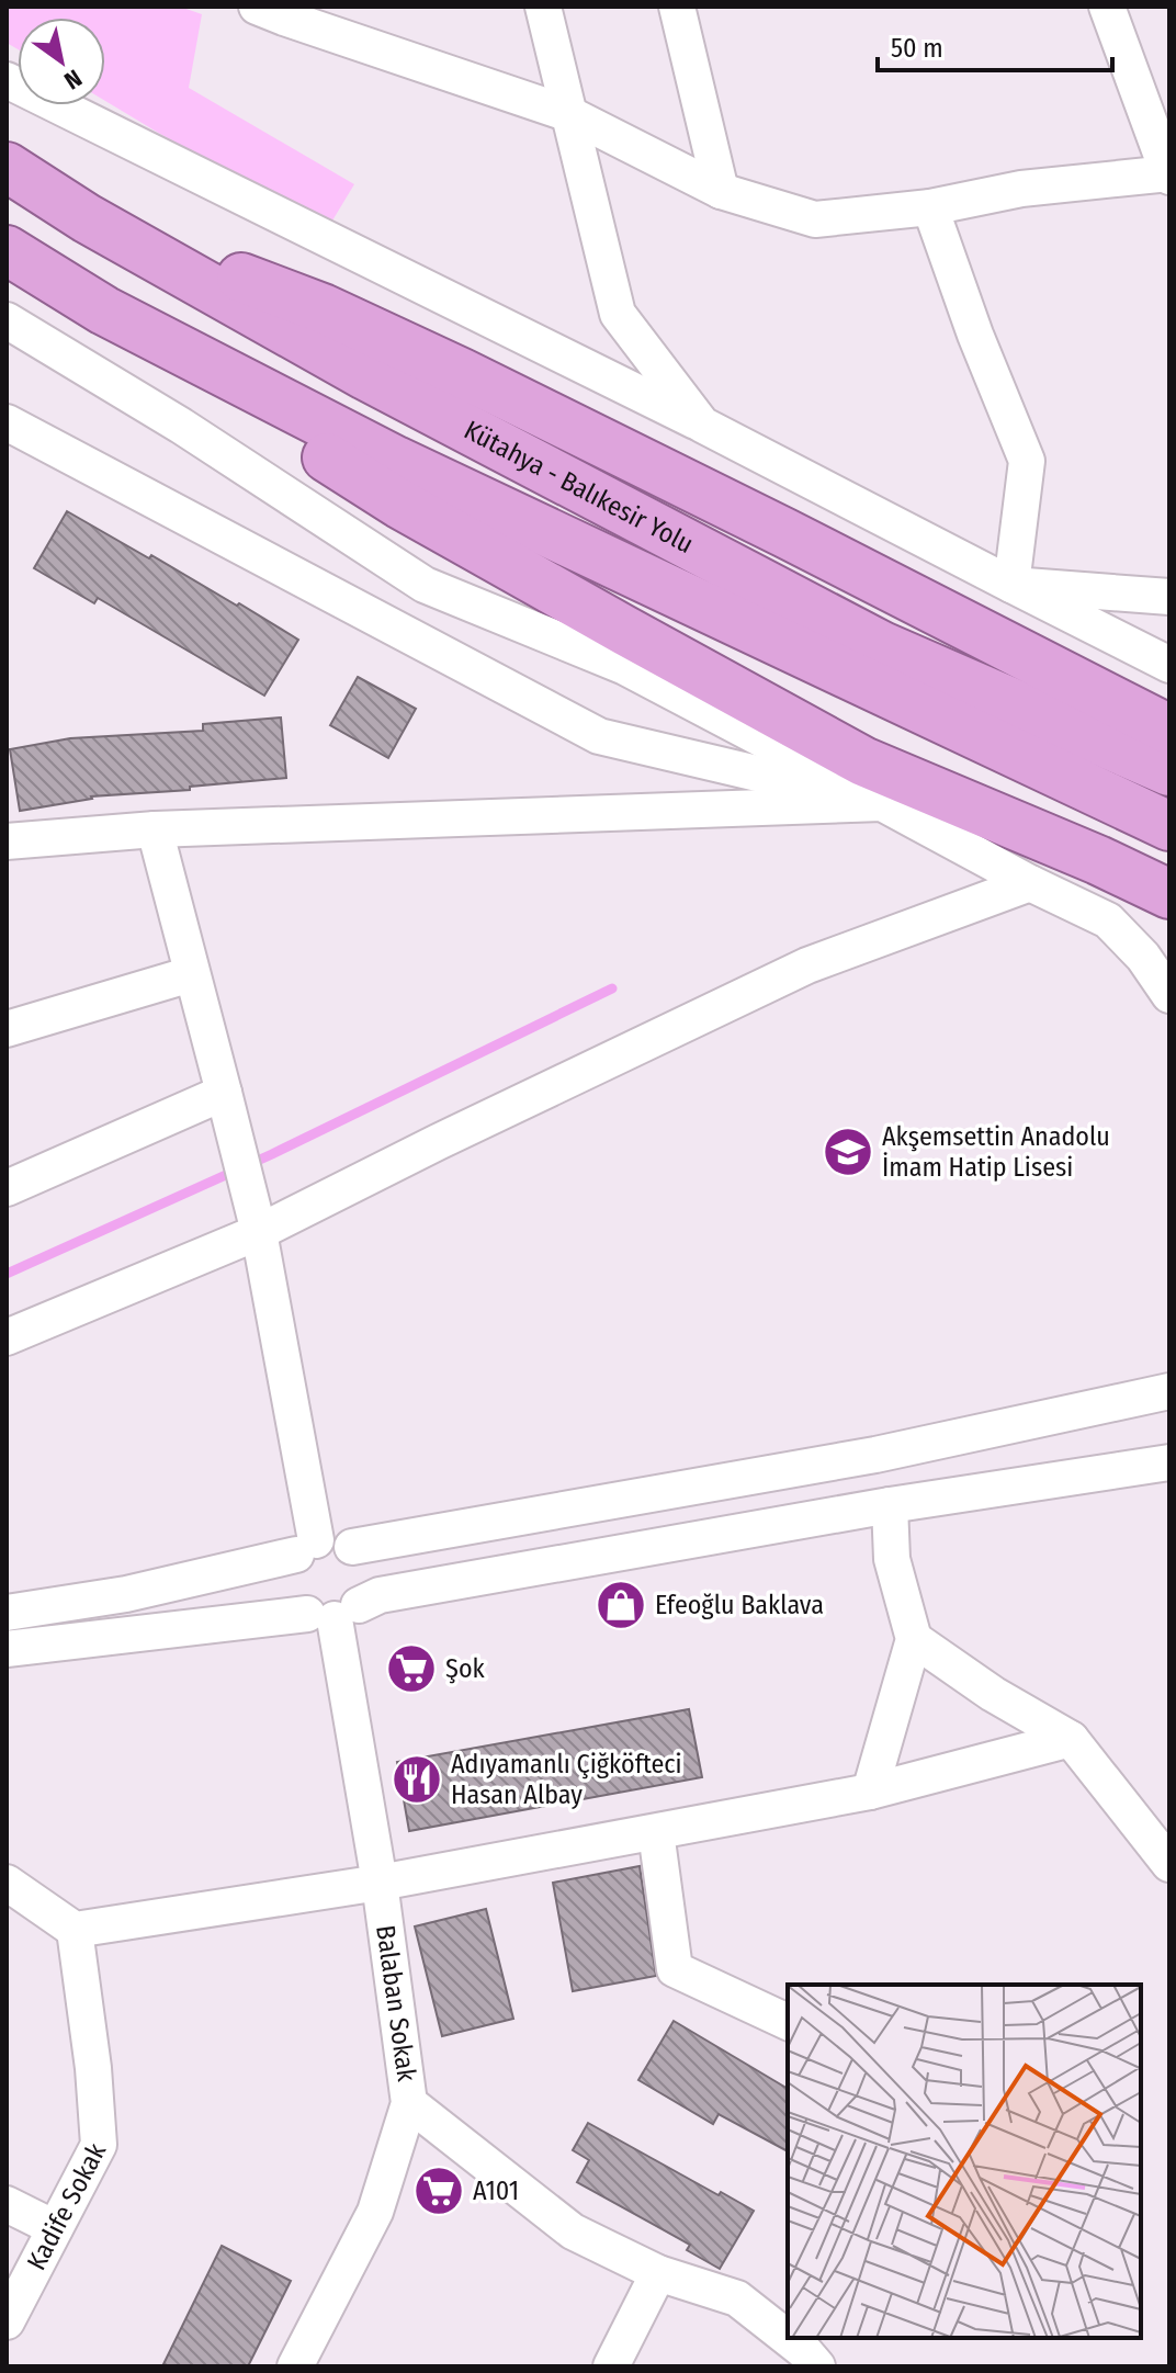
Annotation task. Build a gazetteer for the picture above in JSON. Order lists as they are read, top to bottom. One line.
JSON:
{"streets":{"highway":["Kütahya - Balıkesir Yolu"],"street":["Balaban Sokak","Kadife Sokak"]},"places":{"school or university":["Akşemsettin Anadolu İmam Hatip Lisesi"],"shop":["Efeoğlu Baklava"],"supermarket":["Şok","A101"],"restaurant":["Adıyamanlı Çiğköfteci Hasan Albay"]},"scale_bar":"50 m","north":"bottom right"}
